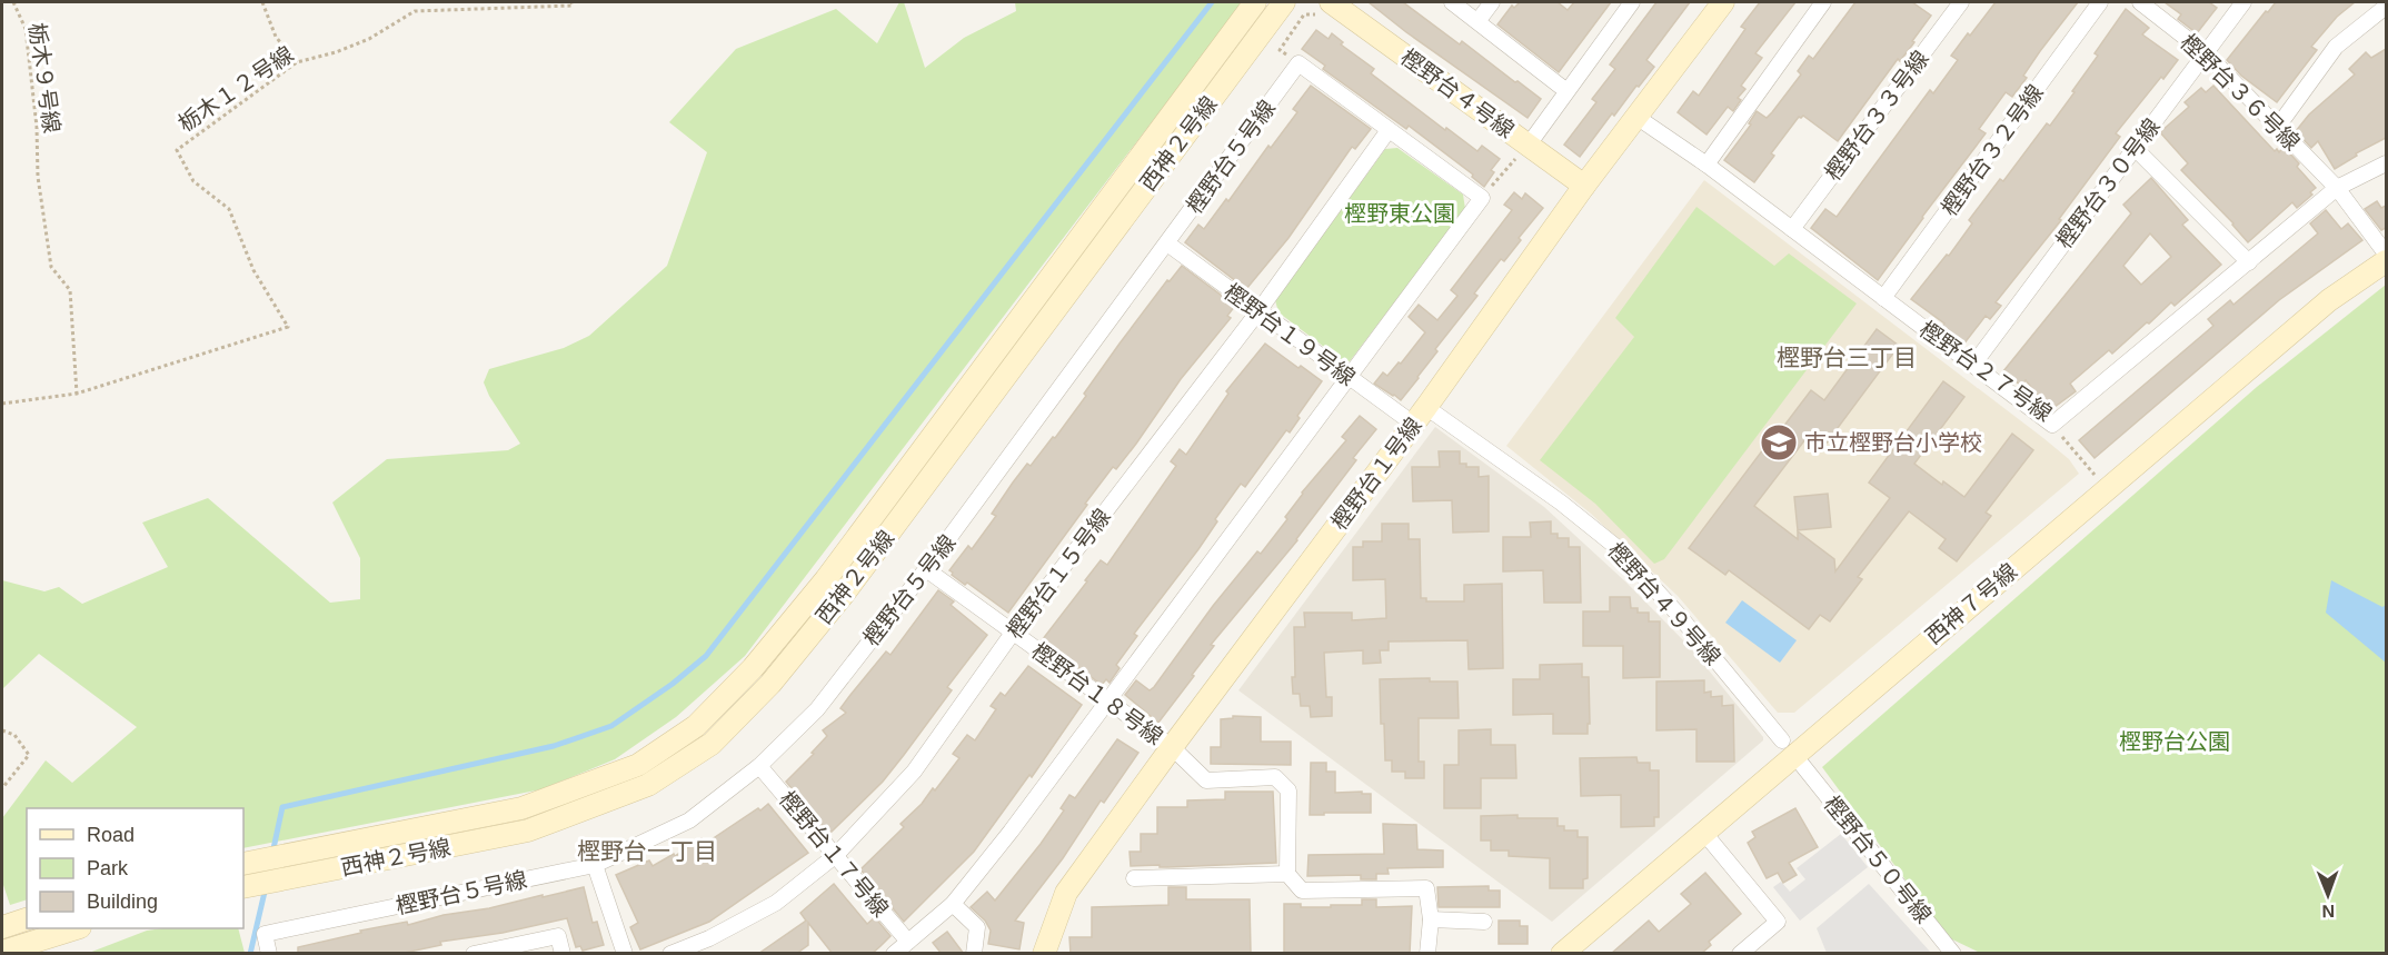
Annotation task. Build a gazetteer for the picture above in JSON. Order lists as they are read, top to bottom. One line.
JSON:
{"streets":{"street":["樫野台３６号線","樫野台４号線","樫野台３３号線","西神２号線","樫野台３２号線","樫野台５号線","樫野台３０号線","樫野台１９号線","樫野台２７号線","樫野台１号線","樫野台１５号線","樫野台４９号線","西神７号線","樫野台１８号線","樫野台１７号線","樫野台５０号線"],"path":["栃木９号線","栃木１２号線"]},"crossings":[["栃木９号線","栃木１２号線"],["樫野台３６号線","樫野台３０号線"],["樫野台３６号線","樫野台２７号線"],["樫野台４号線","樫野台１号線"],["樫野台３３号線","樫野台２７号線"],["樫野台３２号線","樫野台２７号線"],["樫野台５号線","樫野台１９号線"],["樫野台５号線","樫野台１８号線"],["樫野台５号線","樫野台１７号線"],["樫野台３０号線","樫野台２７号線"],["樫野台１９号線","樫野台１号線"],["樫野台１９号線","樫野台１５号線"],["樫野台２７号線","樫野台１号線"],["樫野台１号線","樫野台１８号線"],["樫野台１５号線","樫野台１８号線"],["樫野台１５号線","樫野台１７号線"]],"districts":["樫野台三丁目","樫野台一丁目"],"parks":["樫野東公園","樫野台公園"],"places":{"school or university":["市立樫野台小学校"]},"legend":["Road","Park","Building"],"north":"bottom"}
